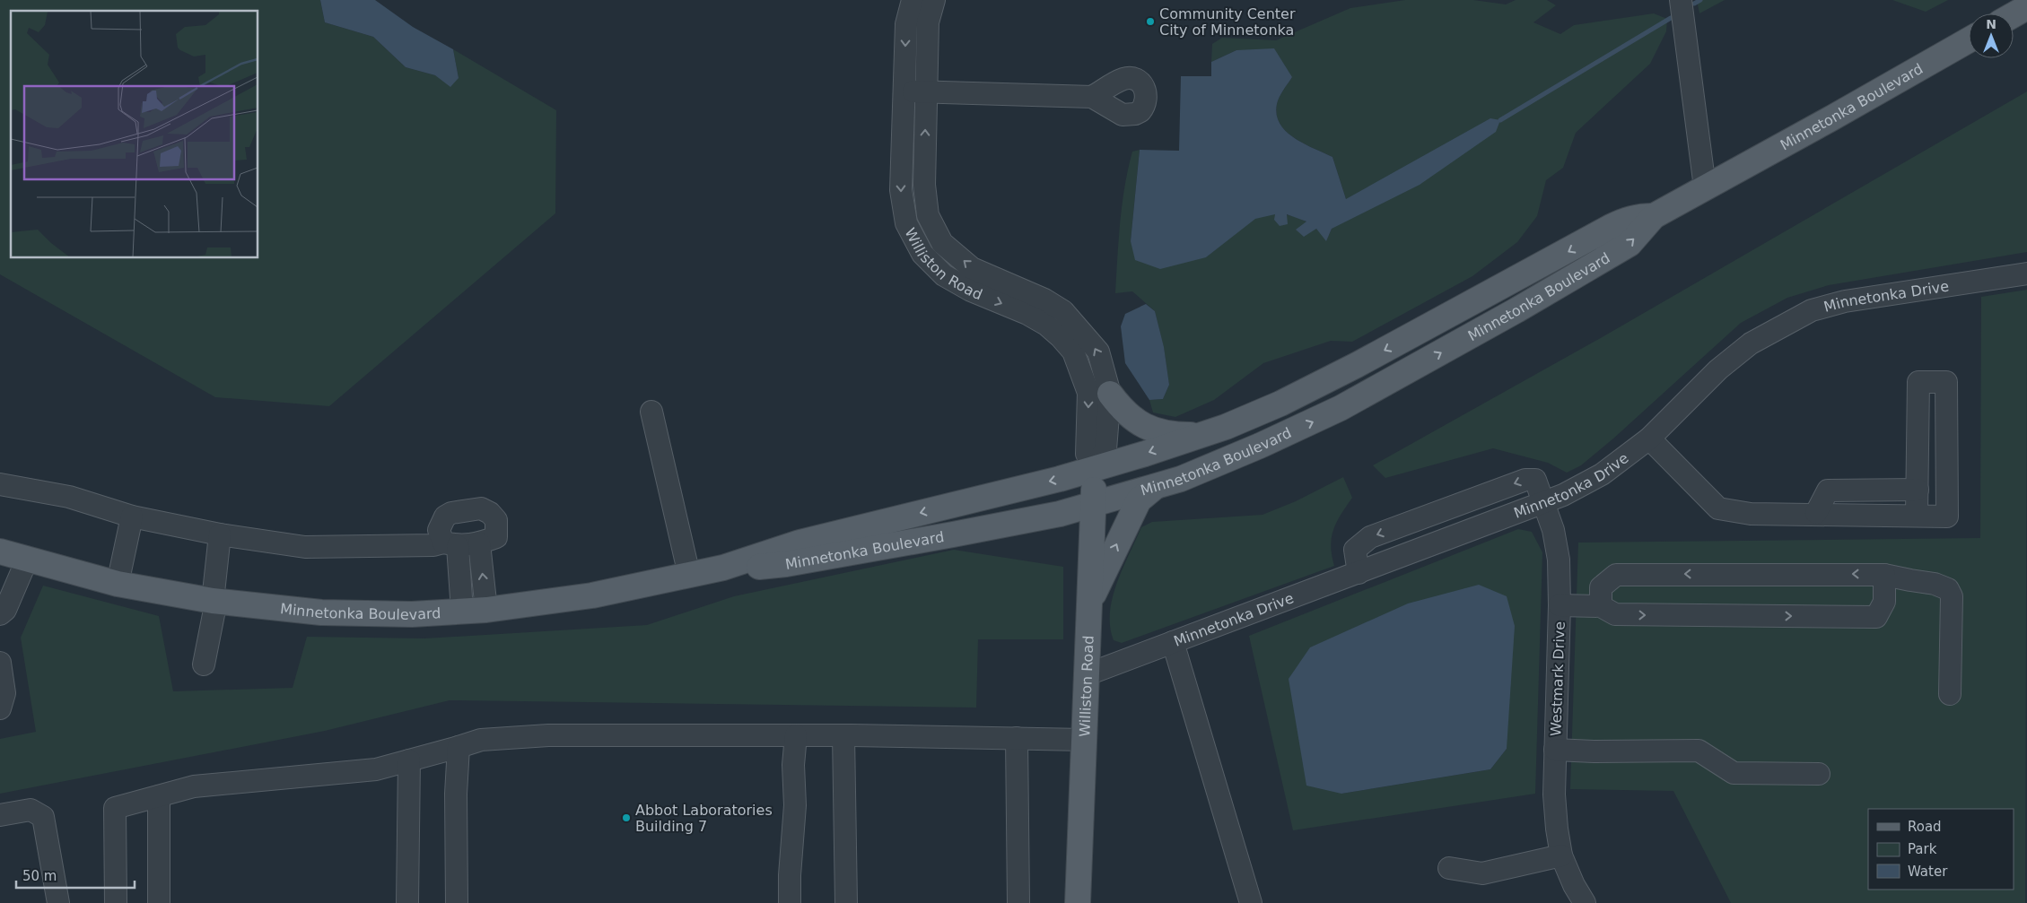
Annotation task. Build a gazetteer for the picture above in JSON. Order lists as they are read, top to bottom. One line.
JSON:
{"streets":{"main road":["Minnetonka Boulevard","Williston Road"],"street":["Minnetonka Drive","Westmark Drive"]},"crossings":[["Minnetonka Boulevard","Williston Road"],["Williston Road","Minnetonka Drive"],["Minnetonka Drive","Westmark Drive"]],"places":["Community Center City of Minnetonka","Abbot Laboratories Building 7"],"legend":["Road","Park","Water"],"scale_bar":"50 m","north":"top"}
